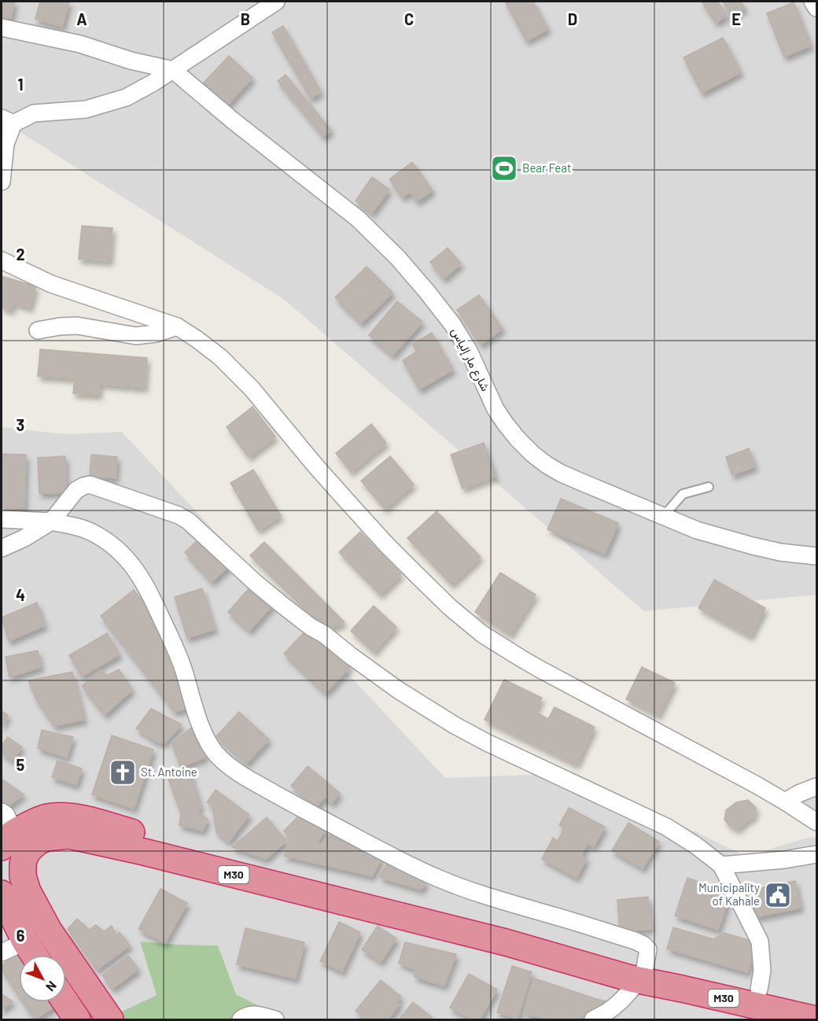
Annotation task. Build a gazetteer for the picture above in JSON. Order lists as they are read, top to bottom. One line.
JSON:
{"streets":{"highway":["M30"],"street":["شارع مار إلياس"]},"places":{"sports":["Bear Feat"],"church":["St. Antoine"],"public building":["Municipality of Kahale"]},"north":"bottom right","grid":{"columns":["A","B","C","D","E"],"rows":["1","2","3","4","5","6"]}}
